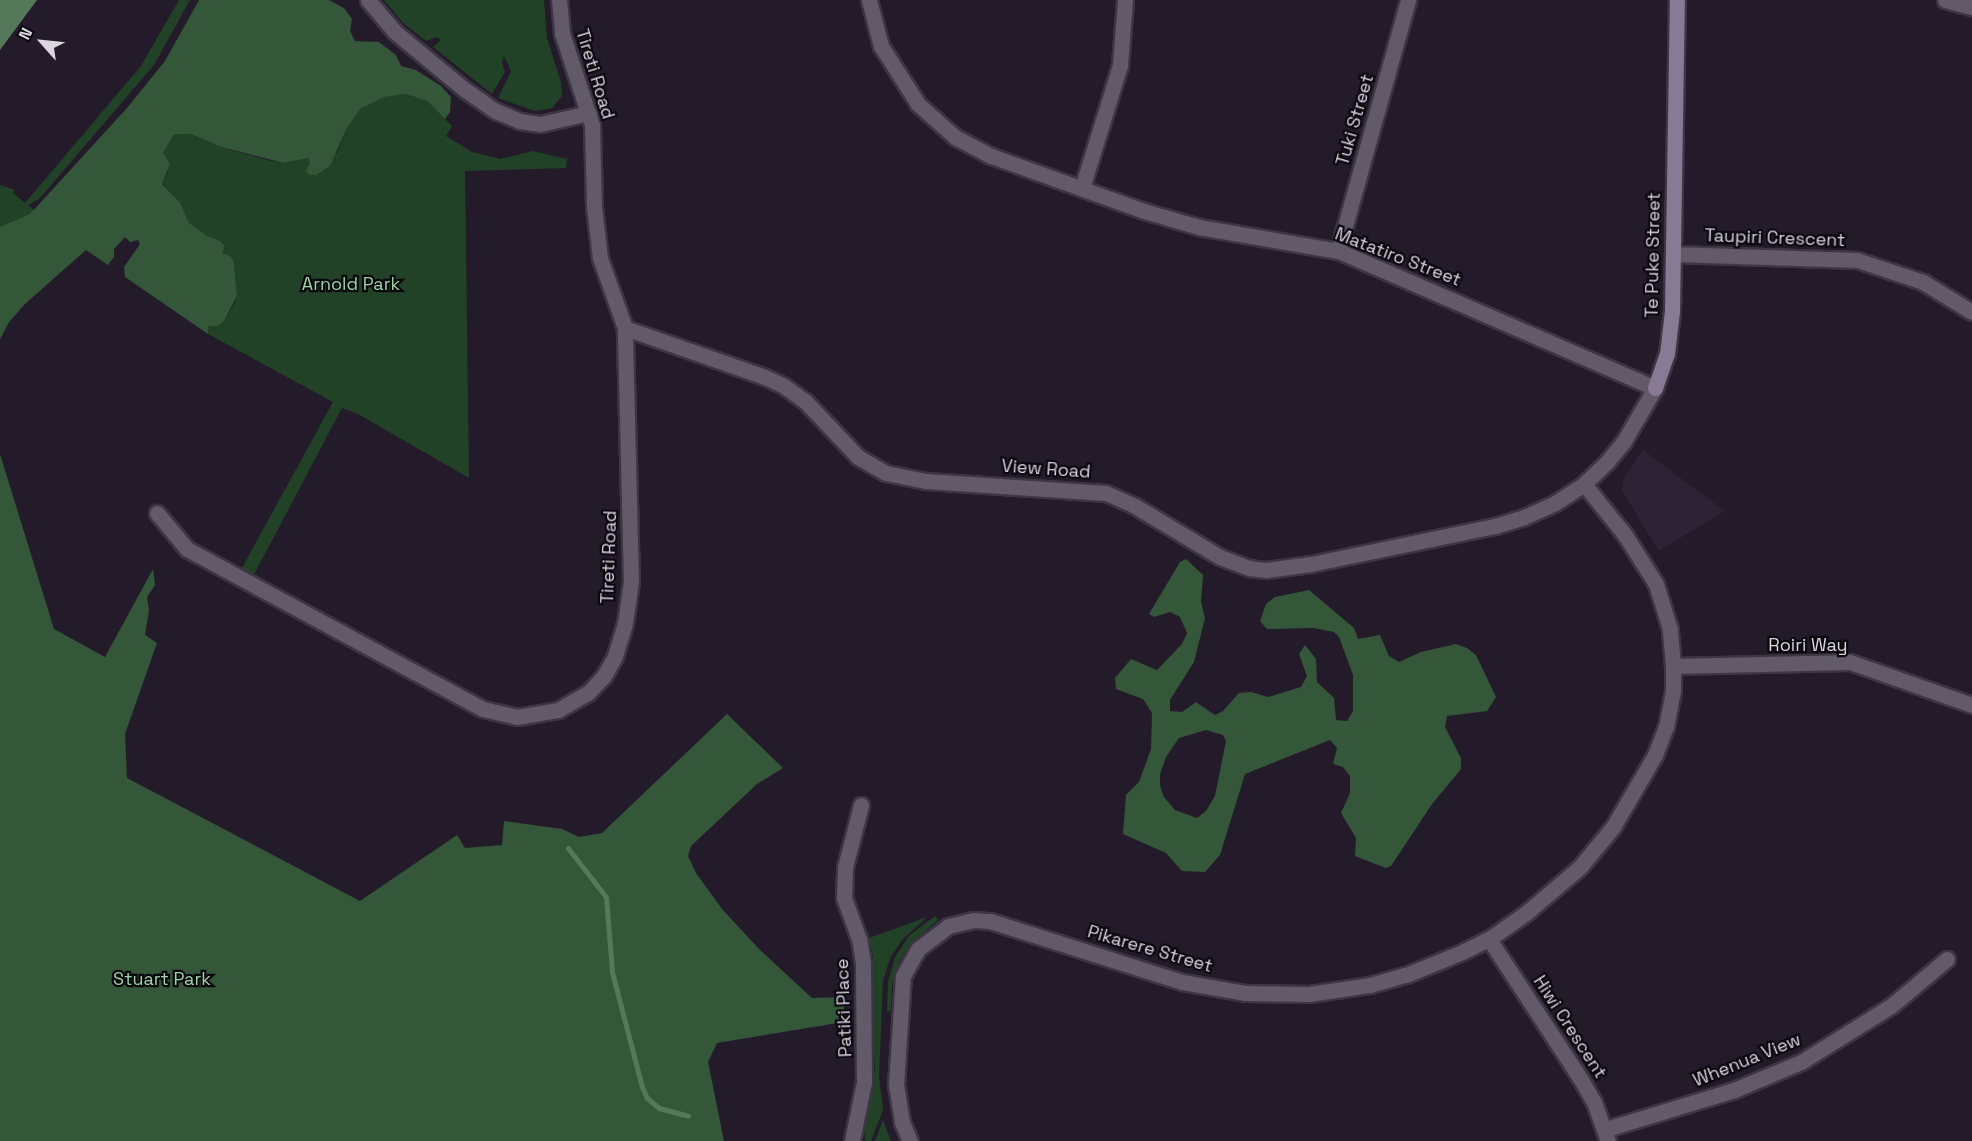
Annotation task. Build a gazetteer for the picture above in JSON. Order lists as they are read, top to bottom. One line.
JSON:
{"streets":{"street":["Tireti Road","Tuki Street","Taupiri Crescent","Te Puke Street","Matatiro Street","View Road","Roiri Way","Pikarere Street","Patiki Place","Hiwi Crescent","Whenua View"]},"crossings":[["Tireti Road","View Road"],["Tuki Street","Matatiro Street"],["Taupiri Crescent","Te Puke Street"],["Te Puke Street","Matatiro Street"],["Te Puke Street","View Road"],["Te Puke Street","Pikarere Street"],["View Road","Pikarere Street"],["Roiri Way","Pikarere Street"],["Pikarere Street","Hiwi Crescent"],["Hiwi Crescent","Whenua View"]],"parks":["Arnold Park","Stuart Park"],"north":"top left"}
